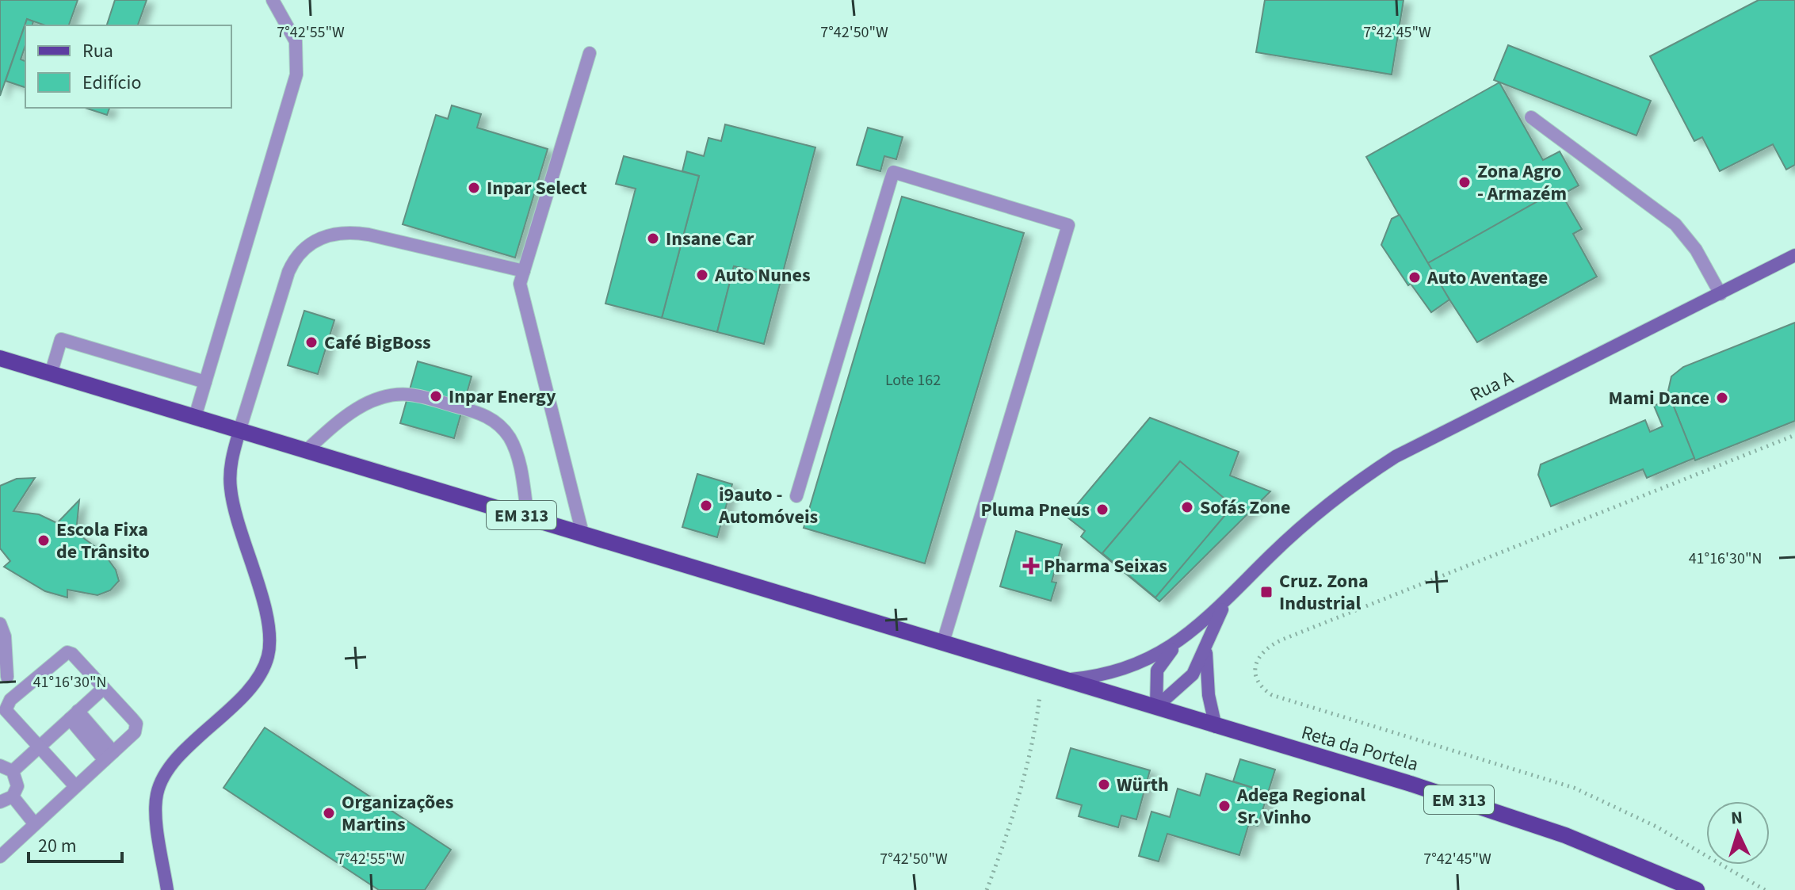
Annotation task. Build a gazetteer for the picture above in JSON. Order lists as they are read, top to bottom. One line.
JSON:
{"streets":{"main road":["EM 313","Reta da Portela"],"street":["Rua A"]},"crossings":[["EM 313","Reta da Portela"]],"places":{"other":["Zona Agro - Armazém","Inpar Select","Insane Car","Auto Nunes","Auto Aventage","Café BigBoss","Inpar Energy","Mami Dance","i9auto - Automóveis","Sofás Zone","Pluma Pneus","Escola Fixa de Trânsito","Würth","Adega Regional Sr. Vinho","Organizações Martins"],"health":["Pharma Seixas"],"transit":["Cruz. Zona Industrial"]},"house_numbers":["Lote 162"],"legend":["Rua","Edifício"],"scale_bar":"20 m","north":"top","coordinates":["7°42'55\"W","7°42'50\"W","7°42'45\"W","41°16'30\"N"]}
